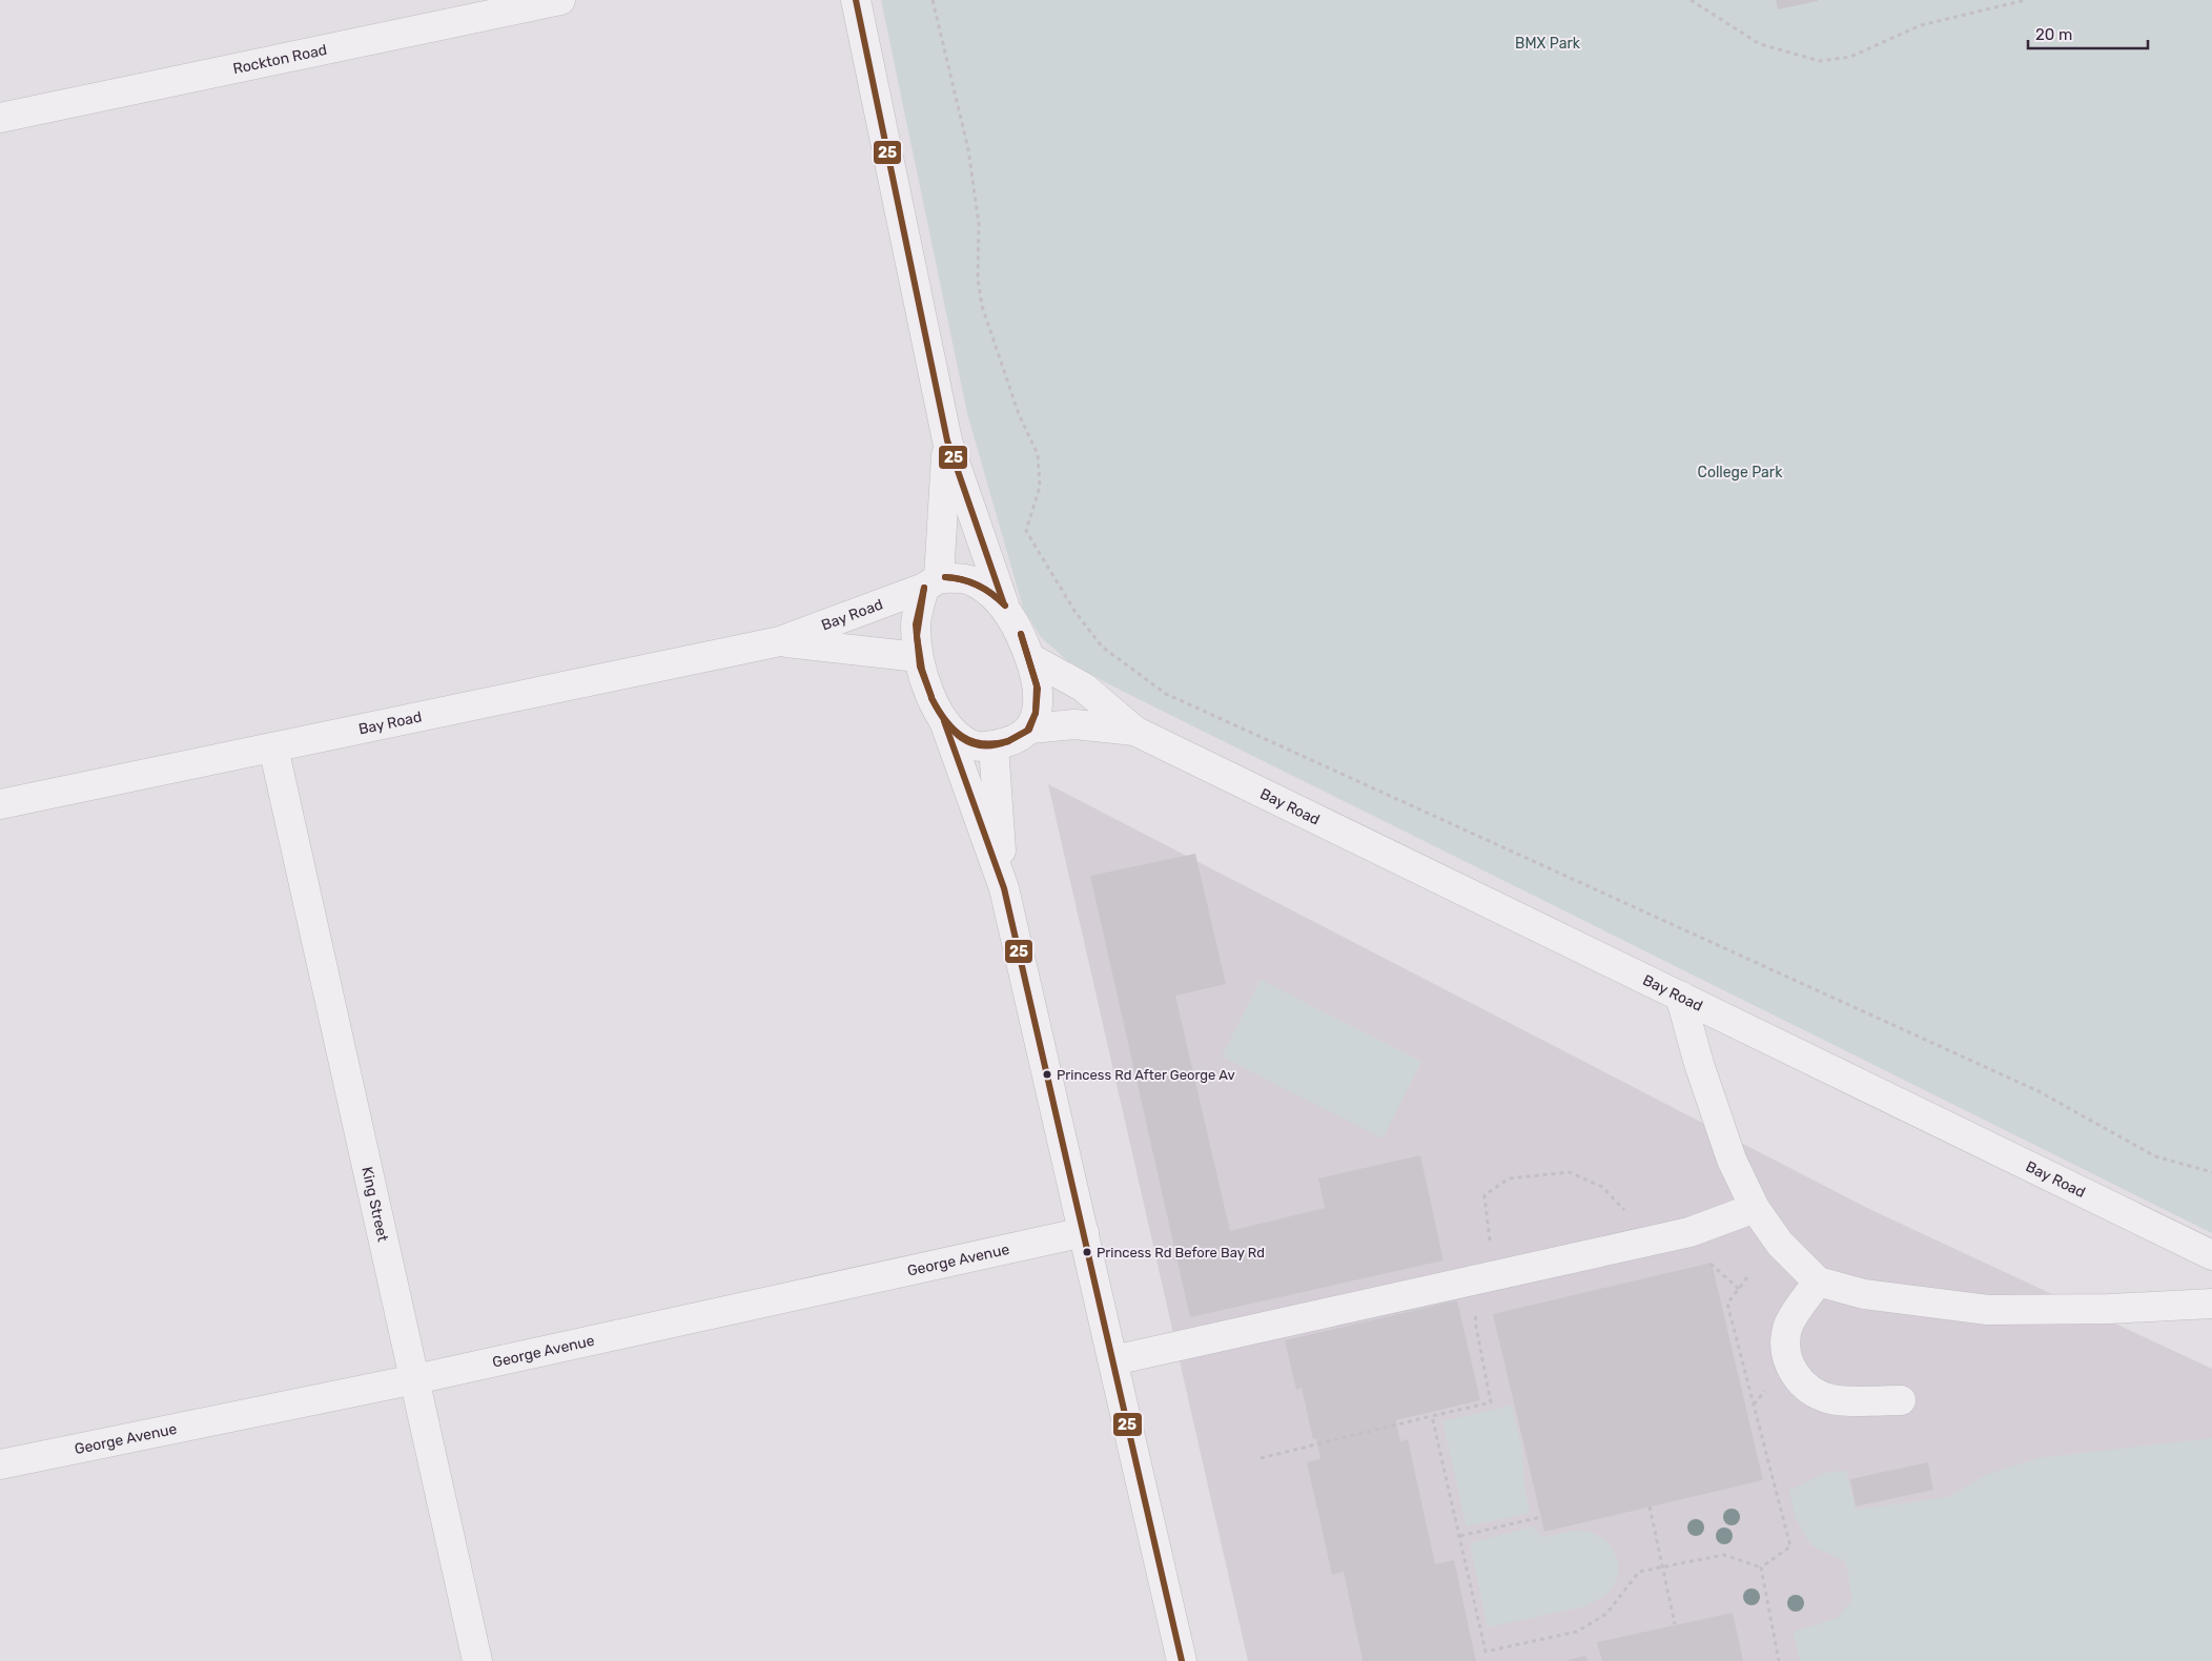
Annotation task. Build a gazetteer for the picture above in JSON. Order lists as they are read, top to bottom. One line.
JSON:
{"streets":{"street":["Rockton Road","Bay Road","King Street","George Avenue"]},"crossings":[["Bay Road","King Street"],["King Street","George Avenue"]],"parks":["BMX Park","College Park"],"places":["Princess Rd After George Av","Princess Rd Before Bay Rd"],"lines":["transit line 25"],"scale_bar":"20 m"}
